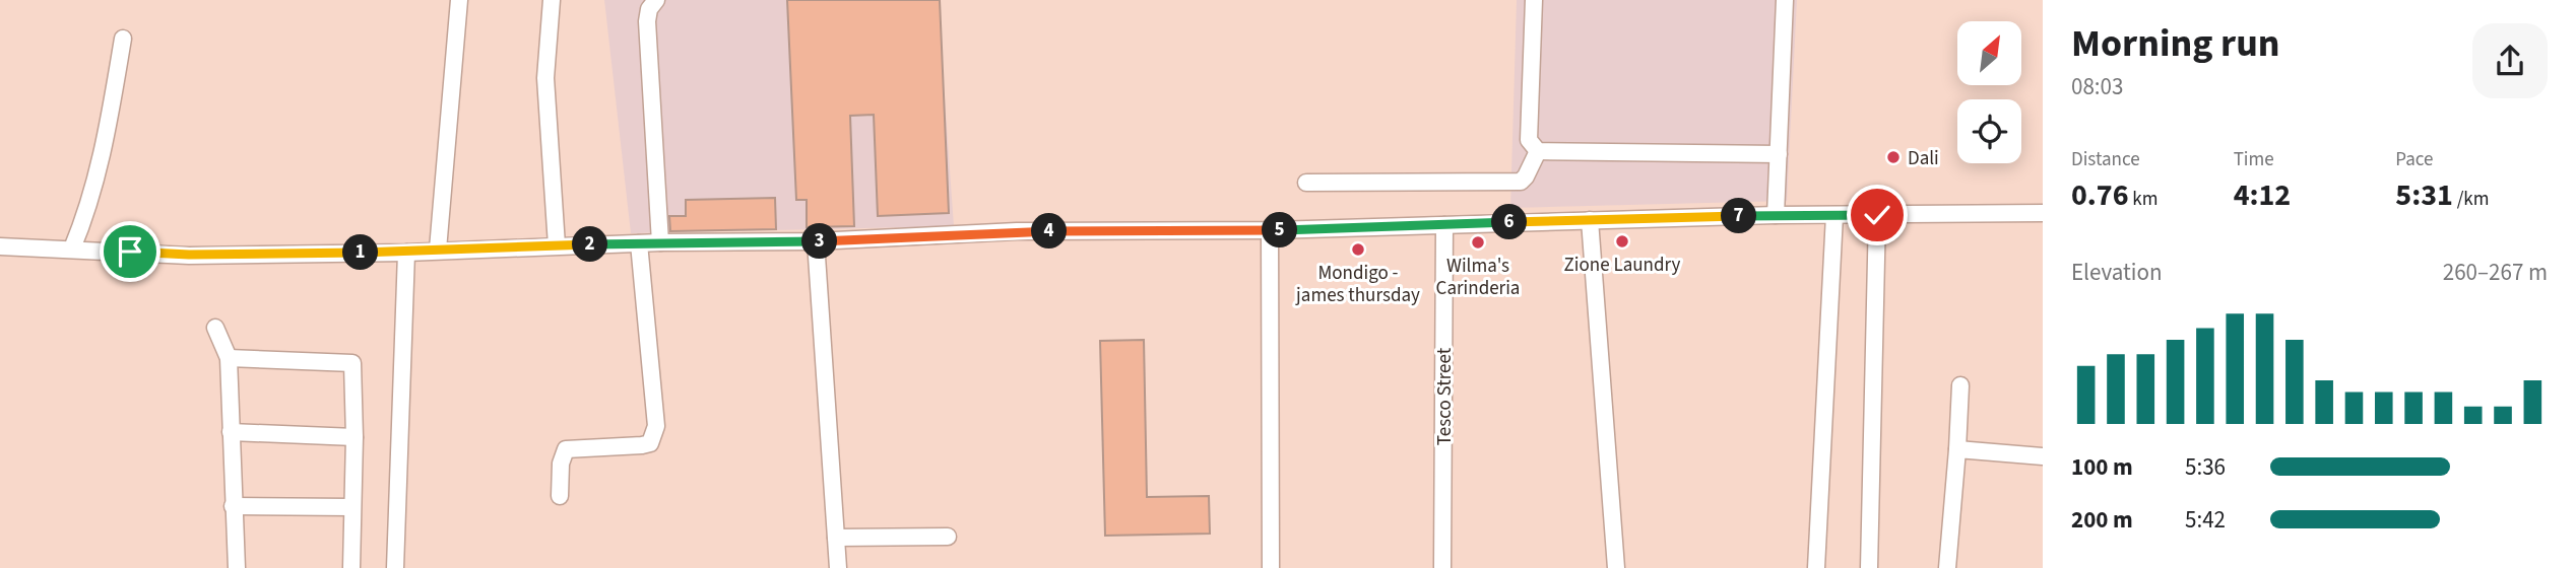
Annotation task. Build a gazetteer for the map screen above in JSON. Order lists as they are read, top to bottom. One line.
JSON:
{"streets":{"street":["Tesco Street"]},"places":["Dali","Zione Laundry","Wilma's Carinderia","Mondigo - james thursday"],"north":"top right","page":{"heading":["Morning run","08:03"],"stats":[["Distance","0.76 km"],["Time","4:12"],["Pace","5:31 /km"]],"pins":["7","6","5","4","3","2","1"],"chart":["Elevation","260–267 m"],"list":[{"name":"100 m","note":"5:36"},{"name":"200 m","note":"5:42"}]}}
